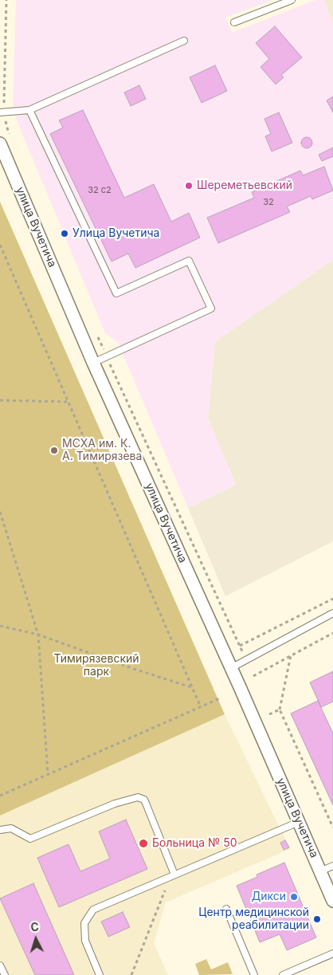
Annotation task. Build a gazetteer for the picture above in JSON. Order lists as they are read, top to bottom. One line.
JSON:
{"streets":{"street":["улица Вучетича"]},"parks":["Тимирязевский парк"],"places":["Шереметьевский","Улица Вучетича","МСХА им. К. А. Тимирязева","Больница № 50","Дикси","Центр медицинской реабилитации"],"house_numbers":["32 с2","32"],"north":"top"}
